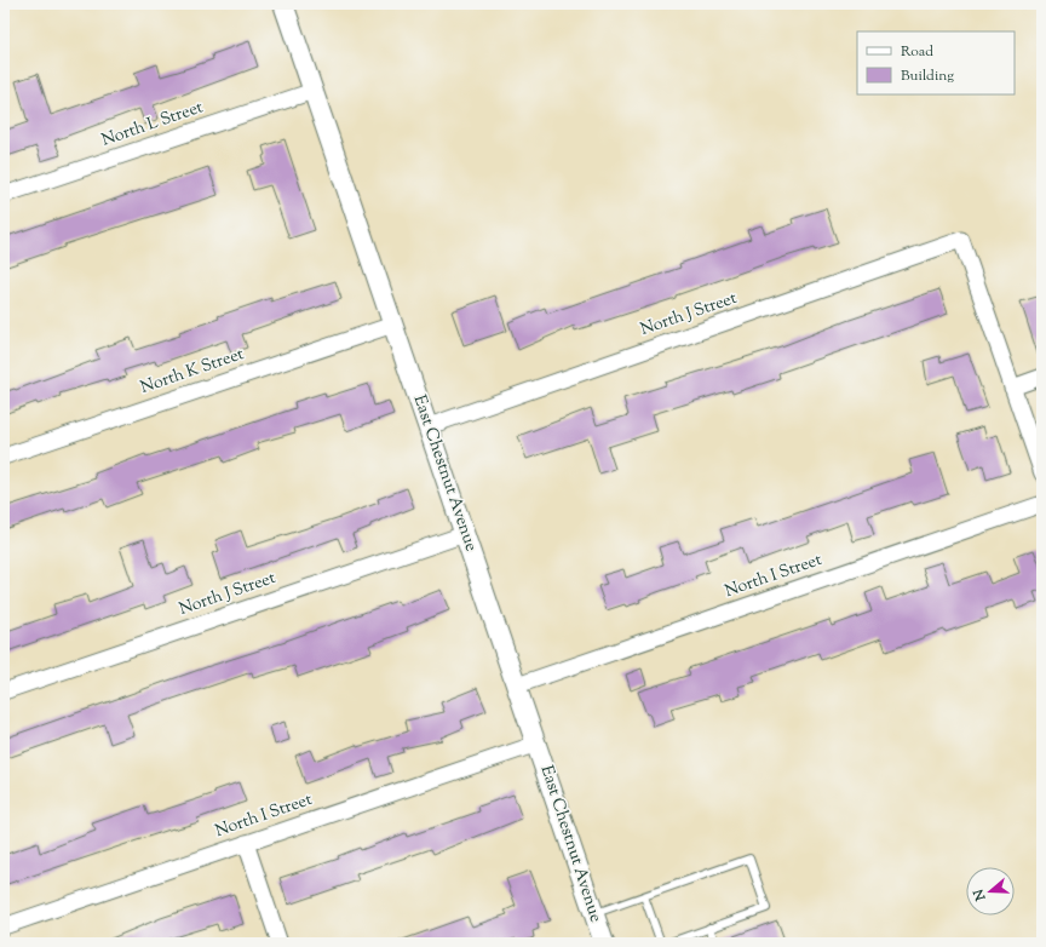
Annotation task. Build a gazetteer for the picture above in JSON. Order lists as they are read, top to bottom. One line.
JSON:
{"streets":{"street":["North L Street","North J Street","North K Street","East Chestnut Avenue","North I Street"]},"crossings":[["North L Street","East Chestnut Avenue"],["North J Street","East Chestnut Avenue"],["North K Street","East Chestnut Avenue"],["East Chestnut Avenue","North I Street"]],"legend":["Road","Building"],"north":"left"}
